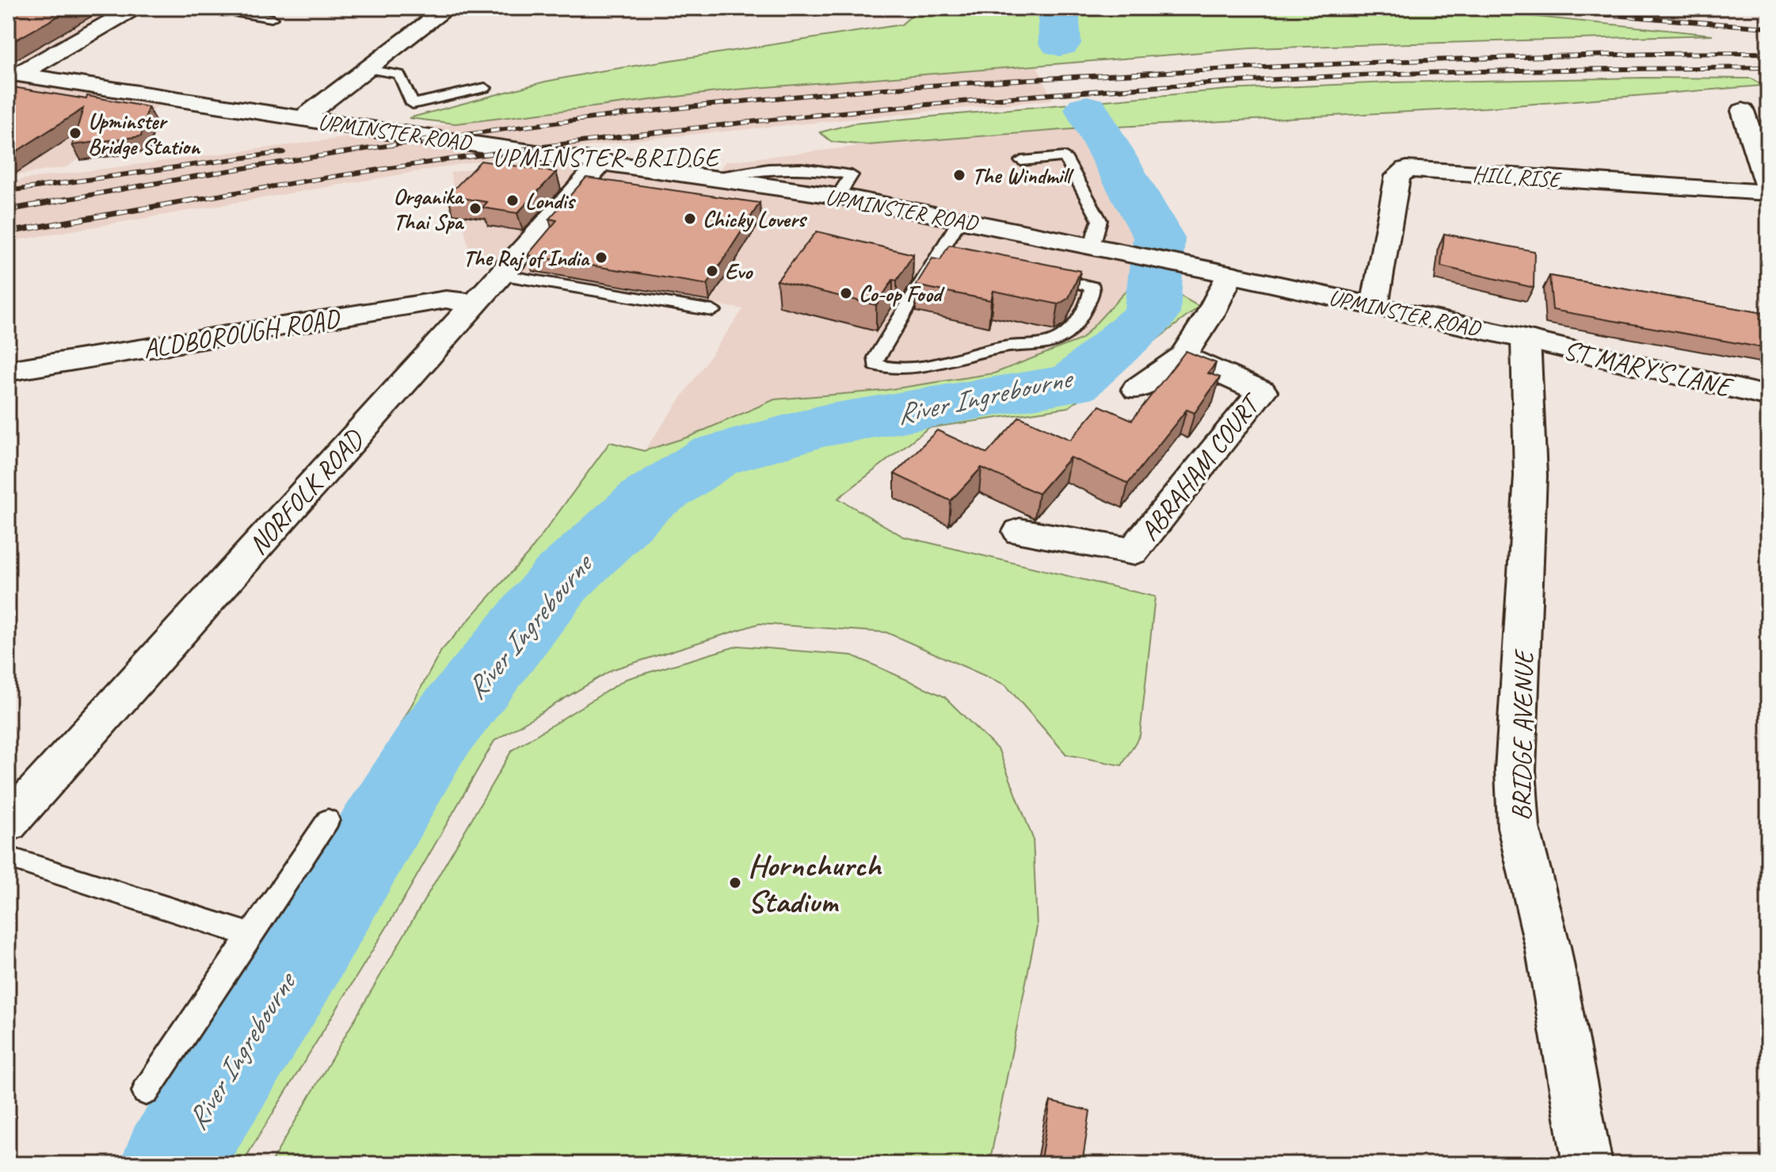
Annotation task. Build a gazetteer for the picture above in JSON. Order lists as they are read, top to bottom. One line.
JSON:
{"streets":{"street":["UPMINSTER ROAD","HILL RISE","ALDBOROUGH ROAD","ST MARY'S LANE","ABRAHAM COURT","NORFOLK ROAD","BRIDGE AVENUE"]},"crossings":[["UPMINSTER ROAD","HILL RISE"],["UPMINSTER ROAD","ST MARY'S LANE"],["UPMINSTER ROAD","NORFOLK ROAD"],["UPMINSTER ROAD","BRIDGE AVENUE"],["ALDBOROUGH ROAD","NORFOLK ROAD"],["ST MARY'S LANE","BRIDGE AVENUE"]],"districts":["UPMINSTER BRIDGE"],"water":["River Ingrebourne"],"places":["Upminster Bridge Station","The Windmill","Londis","Organika Thai Spa","Chicky Lovers","The Raj of India","Evo","Co-op Food","Hornchurch Stadium"]}
